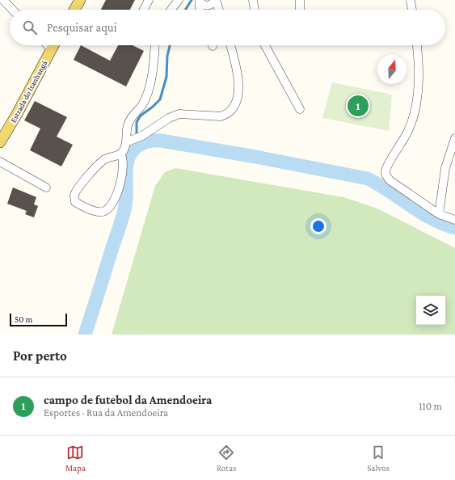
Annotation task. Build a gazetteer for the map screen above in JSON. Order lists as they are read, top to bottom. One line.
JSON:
{"streets":{"main road":["Estrada do Itanhangá"]},"scale_bar":"50 m","north":"top","page":{"search":"Pesquisar aqui","pins":"1","scale":"50 m","heading":"Por perto","list":[{"mark":"1","name":"campo de futebol da Amendoeira","note":"Esportes · Rua da Amendoeira","value":"110 m"}],"nav":["Mapa","Rotas","Salvos"]}}
